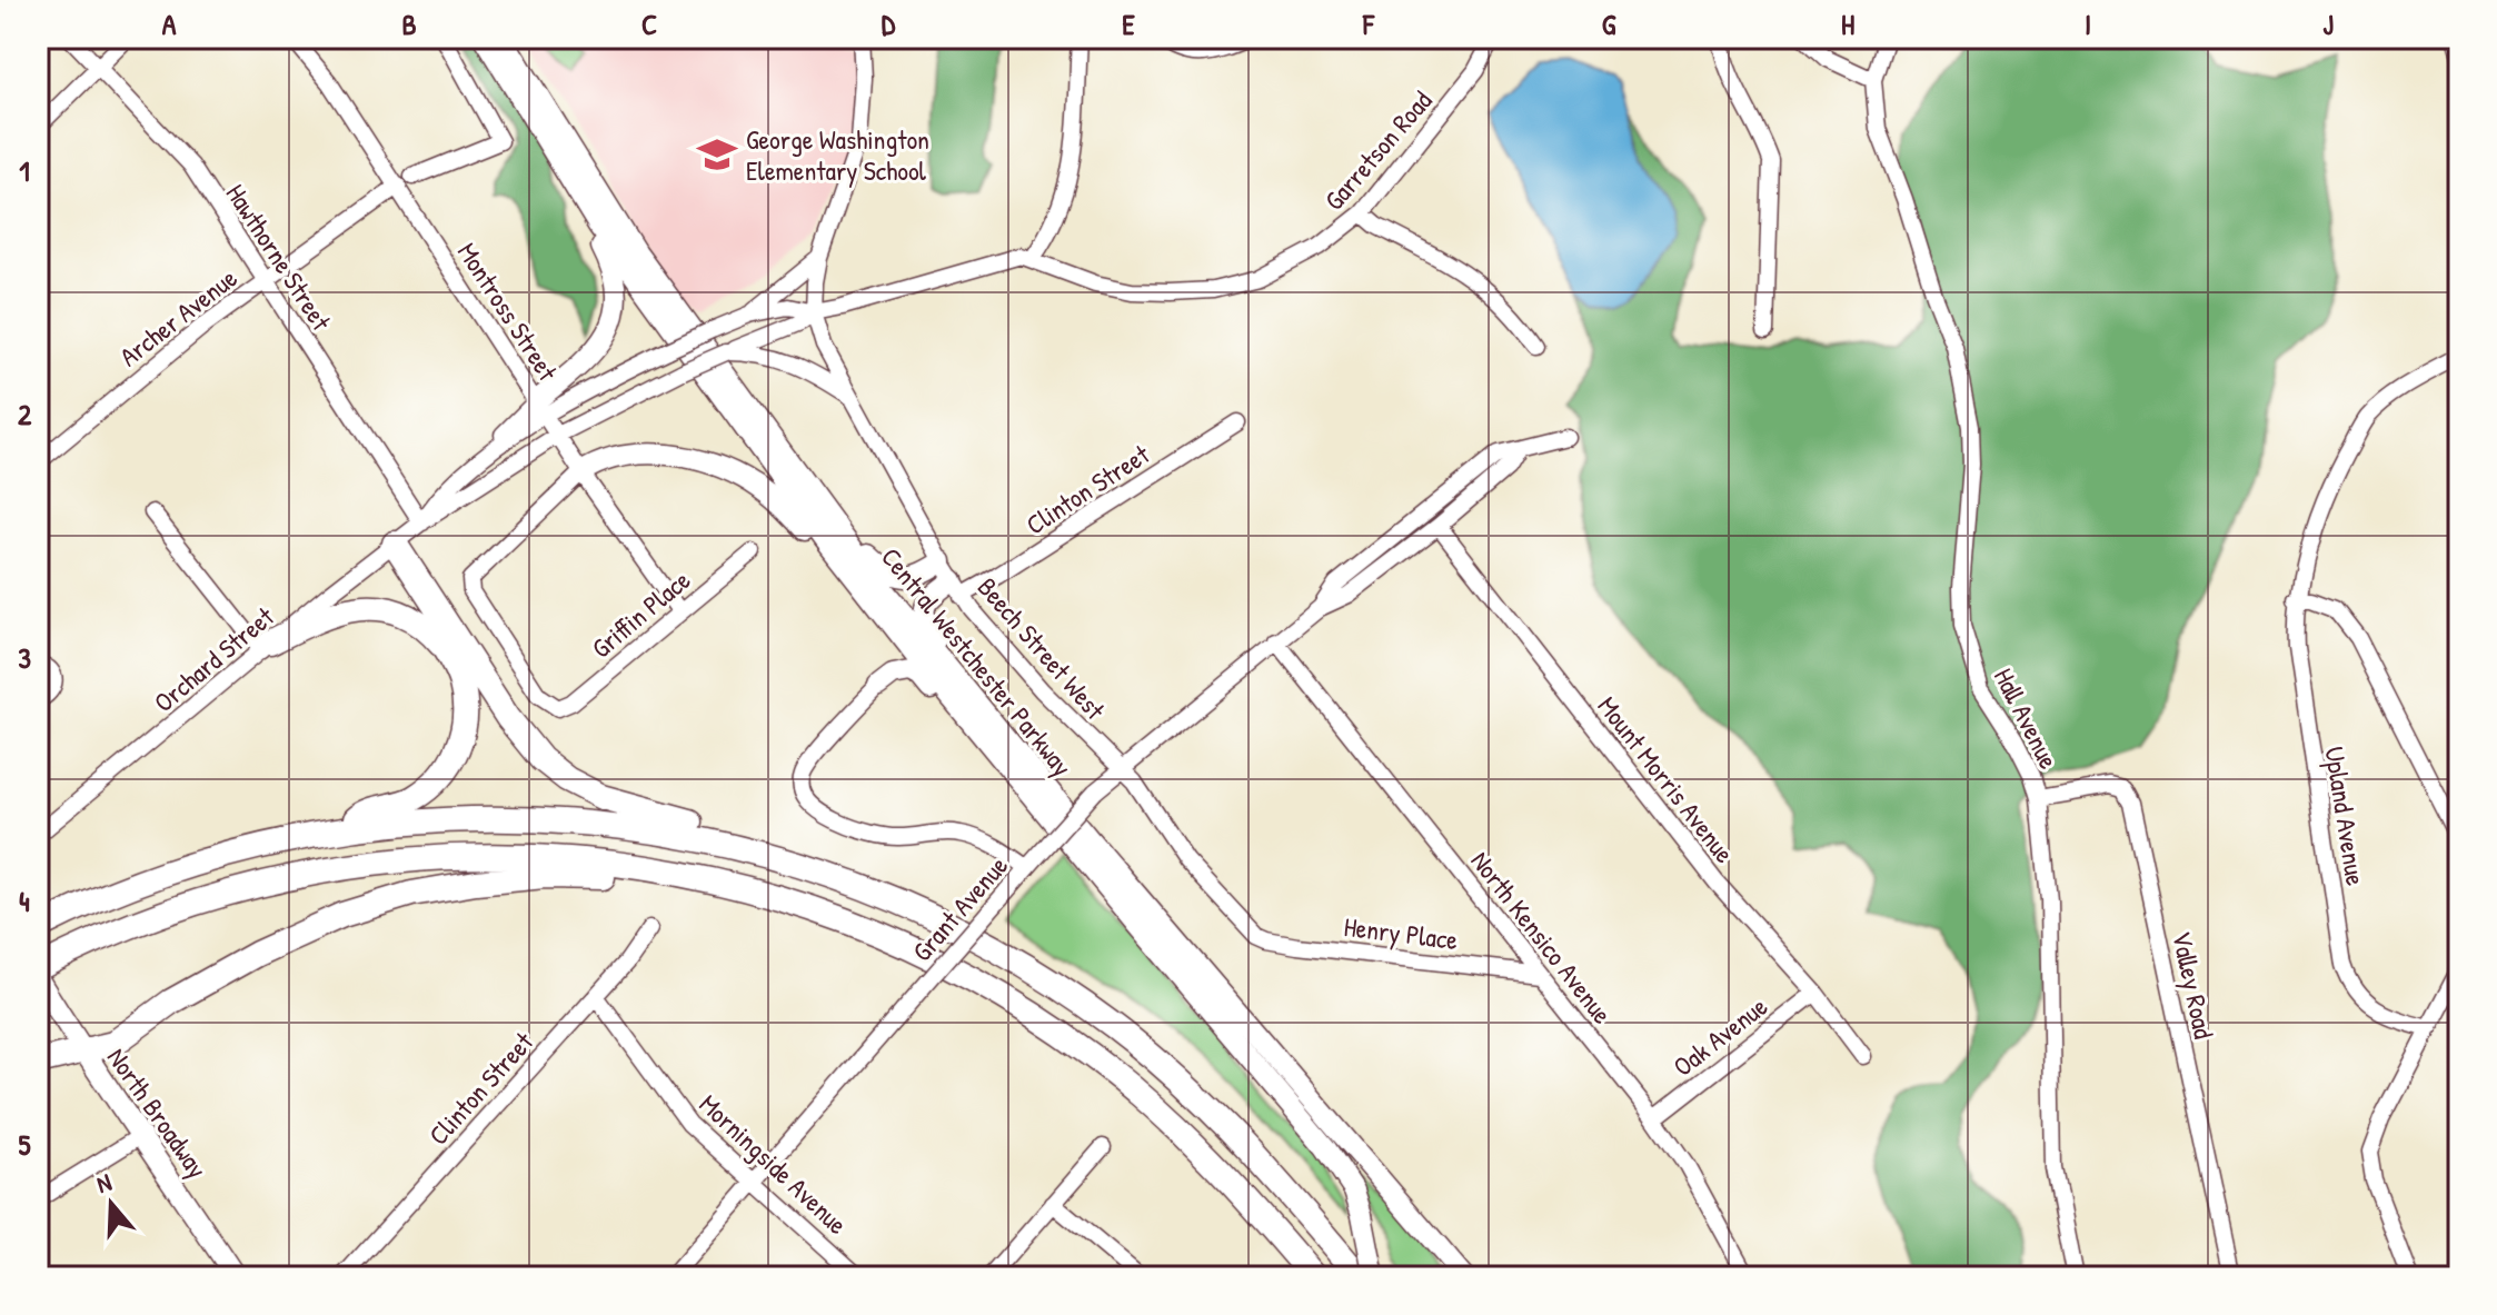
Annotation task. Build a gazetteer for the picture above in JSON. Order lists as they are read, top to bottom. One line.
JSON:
{"streets":{"main road":["Central Westchester Parkway","North Broadway"],"street":["Garretson Road","Hawthorne Street","Montross Street","Archer Avenue","Clinton Street","Griffin Place","Beech Street West","Orchard Street","Hall Avenue","Mount Morris Avenue","Upland Avenue","Grant Avenue","Henry Place","North Kensico Avenue","Valley Road","Oak Avenue","Morningside Avenue"]},"crossings":[["Garretson Road","Beech Street West"],["Garretson Road","Orchard Street"],["Hawthorne Street","Archer Avenue"],["Hawthorne Street","Orchard Street"],["Montross Street","Archer Avenue"],["Montross Street","Griffin Place"],["Montross Street","Orchard Street"],["Clinton Street","Beech Street West"],["Clinton Street","Morningside Avenue"],["Beech Street West","Orchard Street"],["Beech Street West","Grant Avenue"],["Beech Street West","Henry Place"],["Hall Avenue","Valley Road"],["Mount Morris Avenue","Grant Avenue"],["Mount Morris Avenue","Oak Avenue"],["Grant Avenue","North Kensico Avenue"],["Grant Avenue","Morningside Avenue"],["Henry Place","North Kensico Avenue"],["North Kensico Avenue","Oak Avenue"]],"places":{"school or university":["George Washington Elementary School"]},"north":"top","grid":{"columns":["A","B","C","D","E","F","G","H","I","J"],"rows":["1","2","3","4","5"]}}
